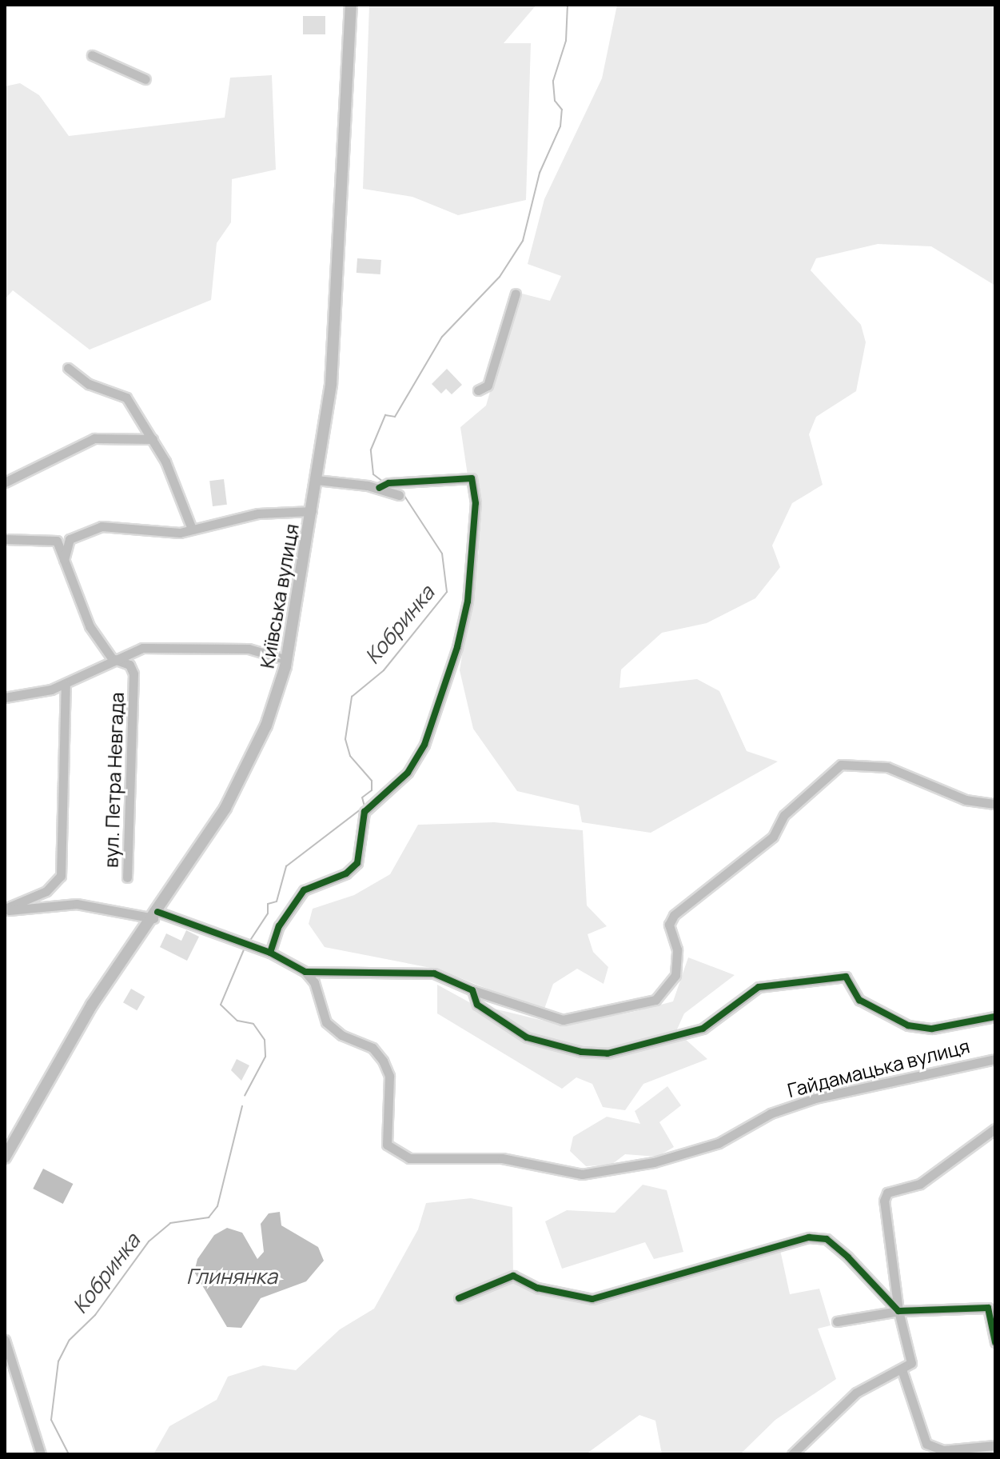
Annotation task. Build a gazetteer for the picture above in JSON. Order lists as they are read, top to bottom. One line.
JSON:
{"streets":{"main road":["Київська вулиця"],"street":["вул. Петра Невгада","Гайдамацька вулиця"]},"water":["Кобринка","Глинянка"]}
